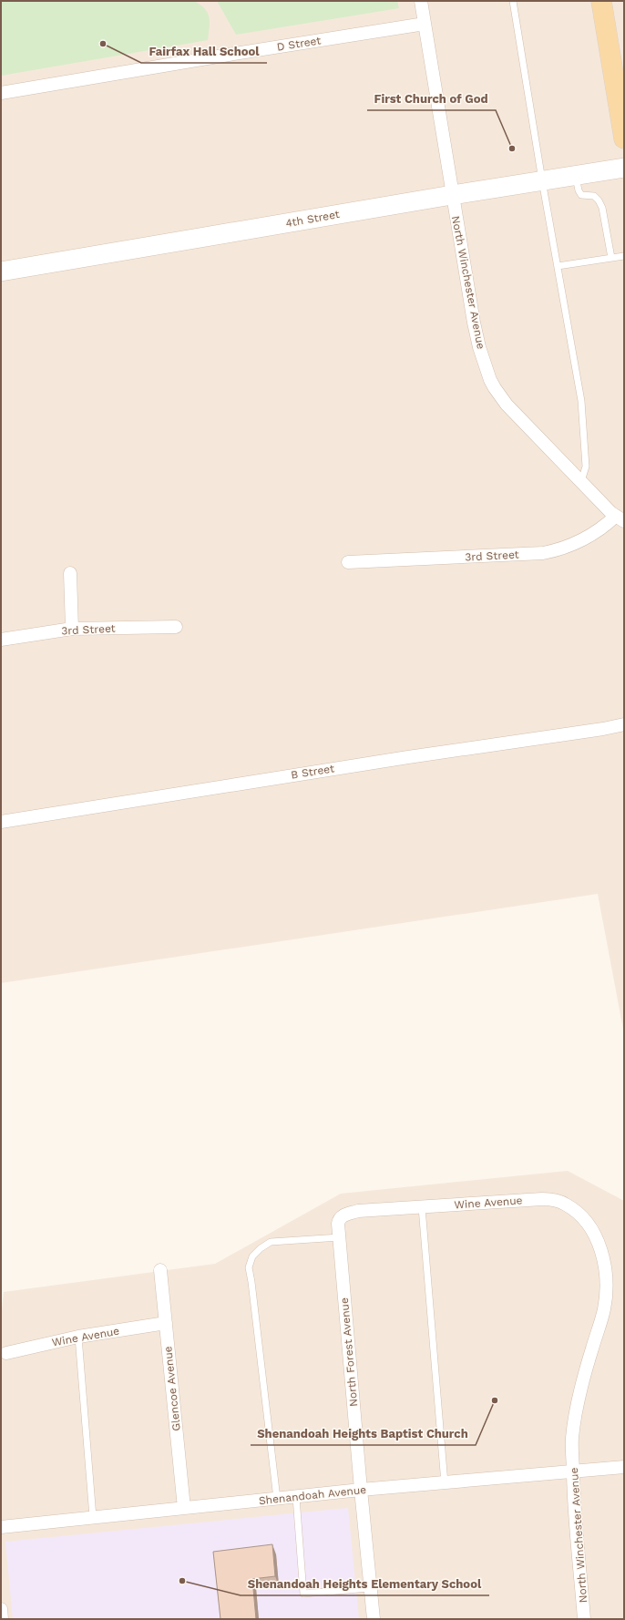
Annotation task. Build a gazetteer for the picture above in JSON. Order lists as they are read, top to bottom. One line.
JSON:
{"streets":{"street":["D Street","4th Street","North Winchester Avenue","3rd Street","B Street","Wine Avenue","North Forest Avenue","Glencoe Avenue","Shenandoah Avenue"]},"crossings":[["D Street","North Winchester Avenue"],["4th Street","North Winchester Avenue"],["North Winchester Avenue","3rd Street"],["North Winchester Avenue","Wine Avenue"],["North Winchester Avenue","Shenandoah Avenue"],["Wine Avenue","North Forest Avenue"],["Wine Avenue","Glencoe Avenue"],["North Forest Avenue","Shenandoah Avenue"],["Glencoe Avenue","Shenandoah Avenue"]],"places":["Fairfax Hall School","First Church of God","Shenandoah Heights Baptist Church","Shenandoah Heights Elementary School"]}
